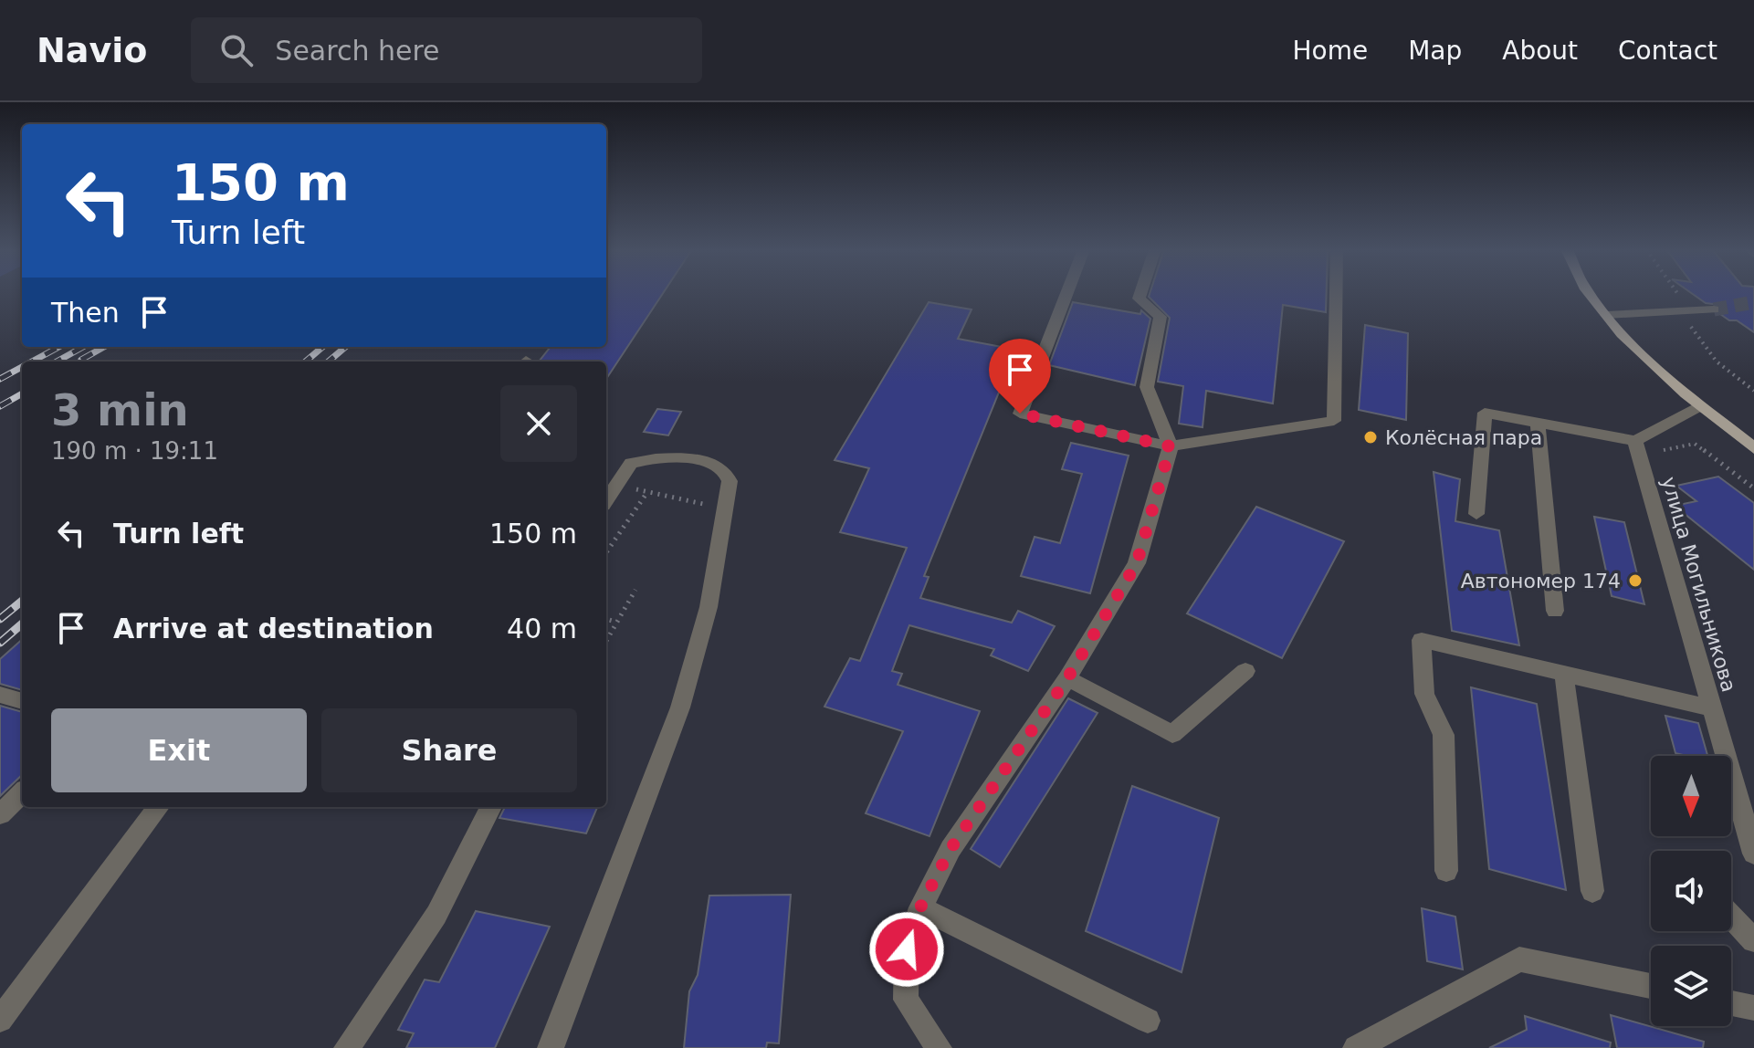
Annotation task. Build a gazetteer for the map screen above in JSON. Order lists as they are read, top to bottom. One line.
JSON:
{"streets":{"street":["улица Могильникова"]},"places":["Колёсная пара","Автономер 174"],"north":"bottom","page":{"header":"Navio","search":"Search here","nav":["Home","Map","About","Contact"],"turn":["150 m","Turn left"],"then":"Then","heading":["3 min","190 m · 19:11"],"list":[{"name":"Turn left","value":"150 m"},{"name":"Arrive at destination","value":"40 m"}],"buttons":["Exit","Share"]}}
